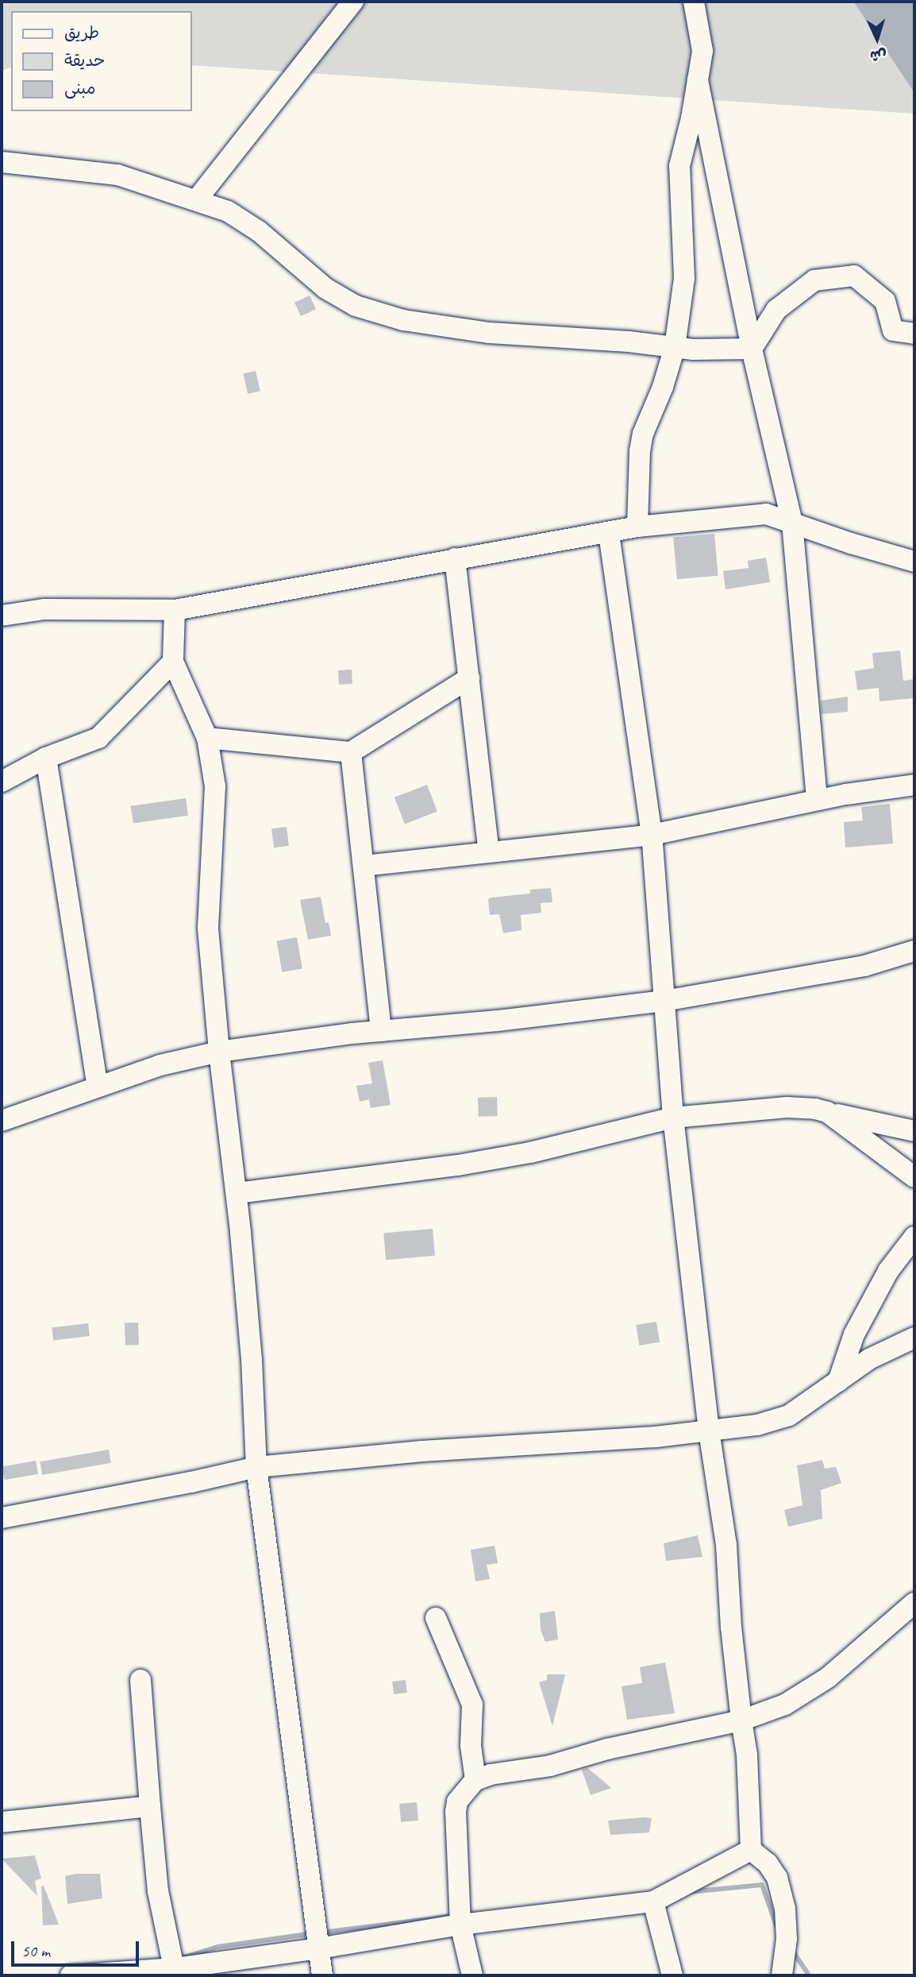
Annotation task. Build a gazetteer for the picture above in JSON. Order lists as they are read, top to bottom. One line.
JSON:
{"legend":["طريق","حديقة","مبنى"],"scale_bar":"50 m","north":"bottom"}
